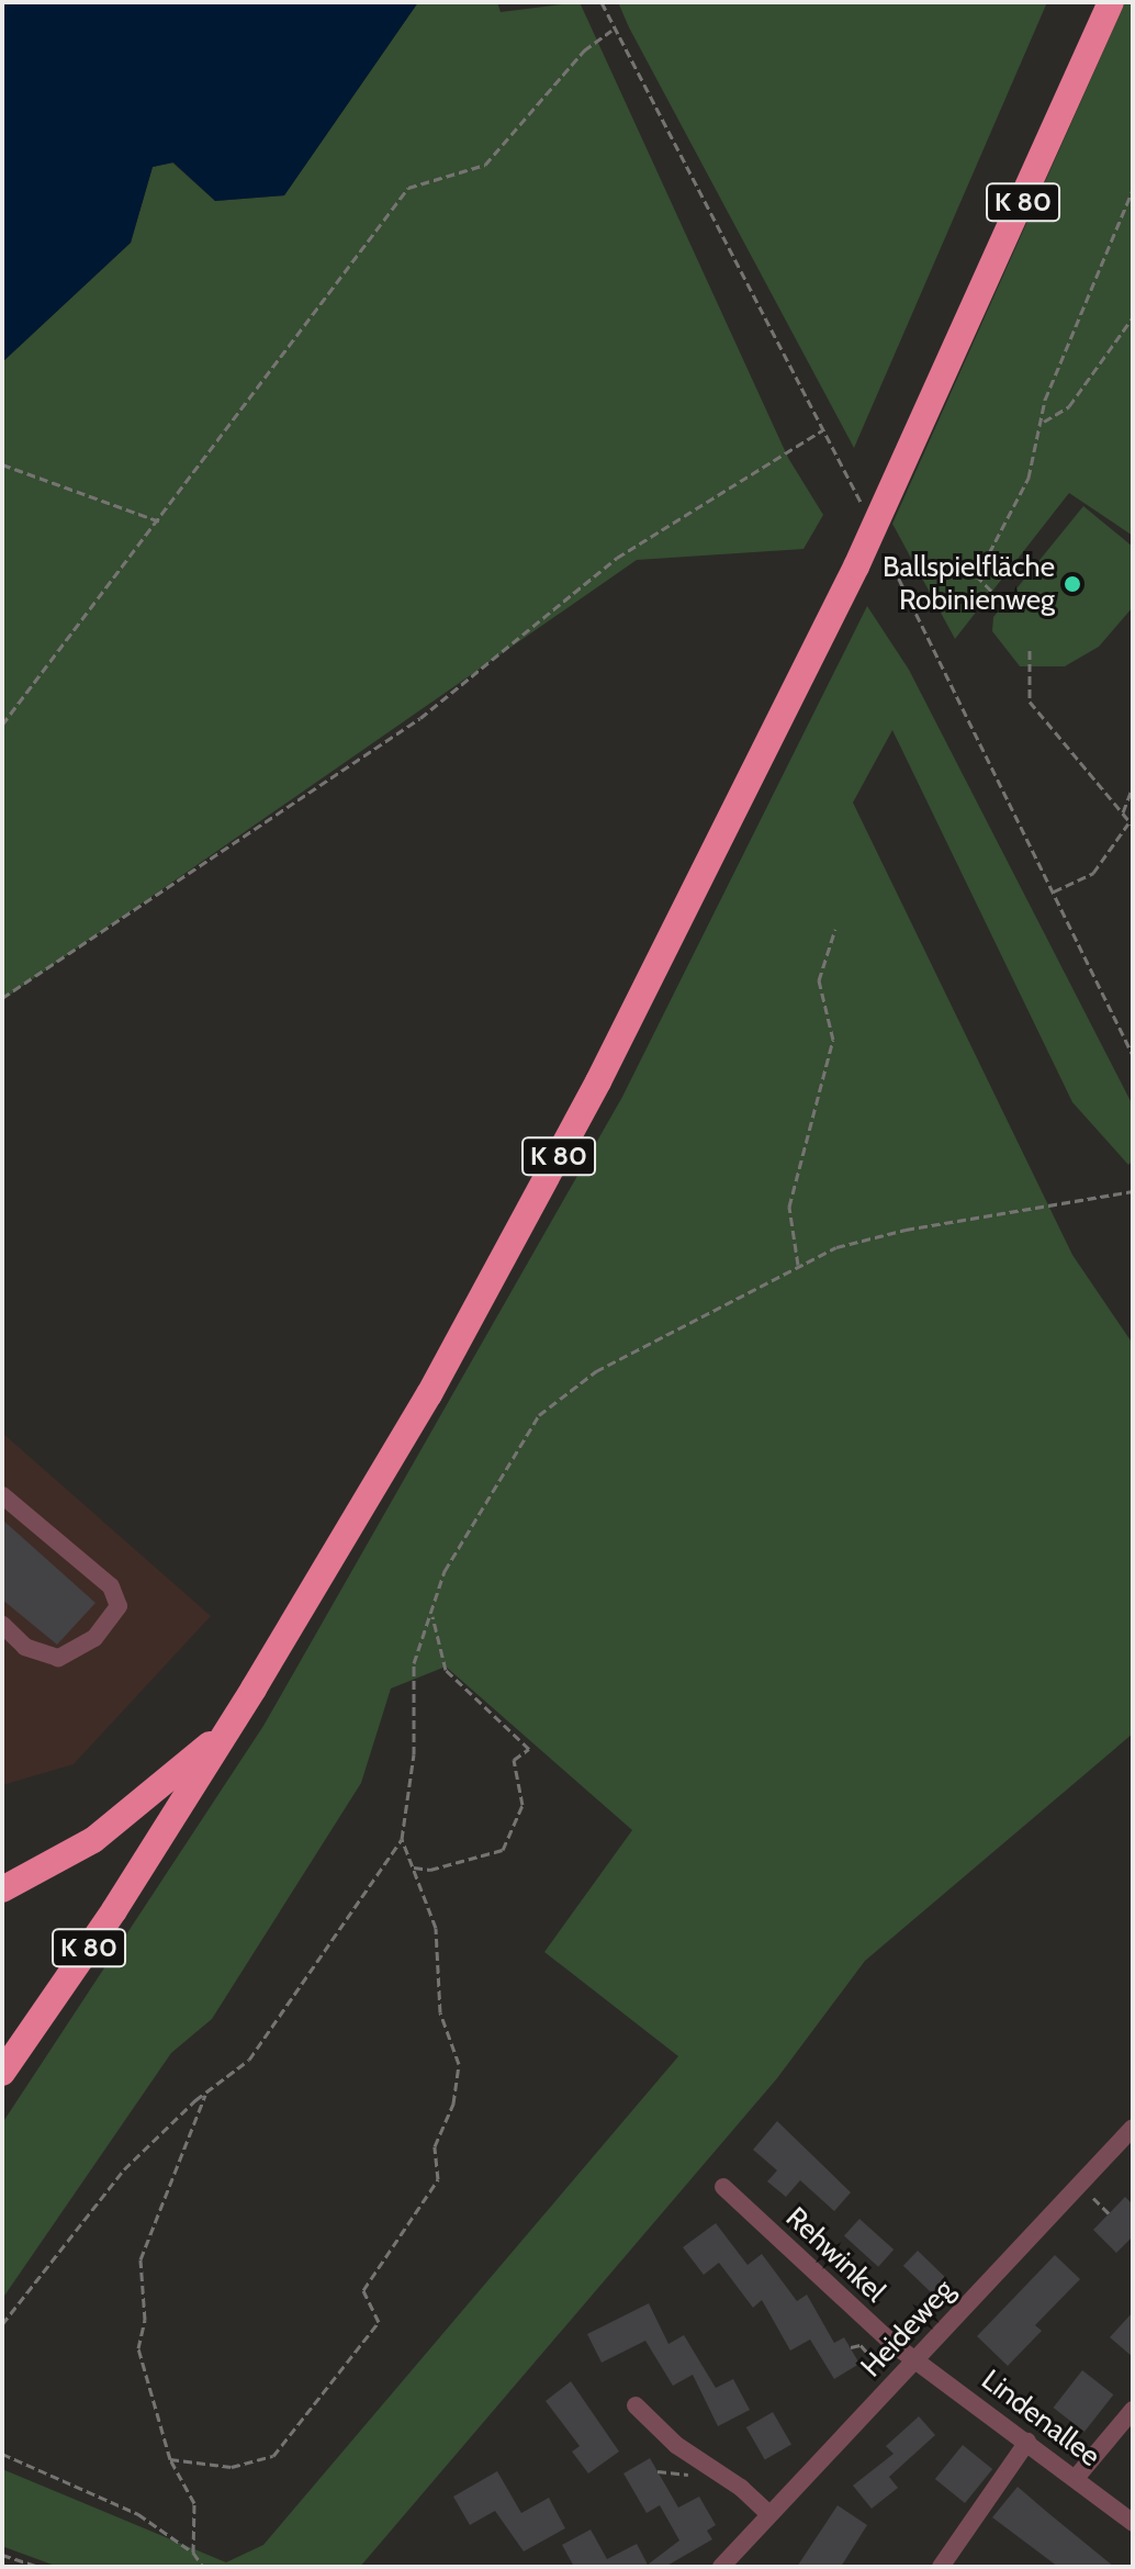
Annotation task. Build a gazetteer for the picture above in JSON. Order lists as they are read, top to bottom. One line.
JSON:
{"streets":{"highway":["K 80"],"street":["Rehwinkel","Heideweg","Lindenallee"]},"crossings":[["Rehwinkel","Heideweg"],["Rehwinkel","Lindenallee"],["Heideweg","Lindenallee"]],"places":["Ballspielfläche Robinienweg"]}
